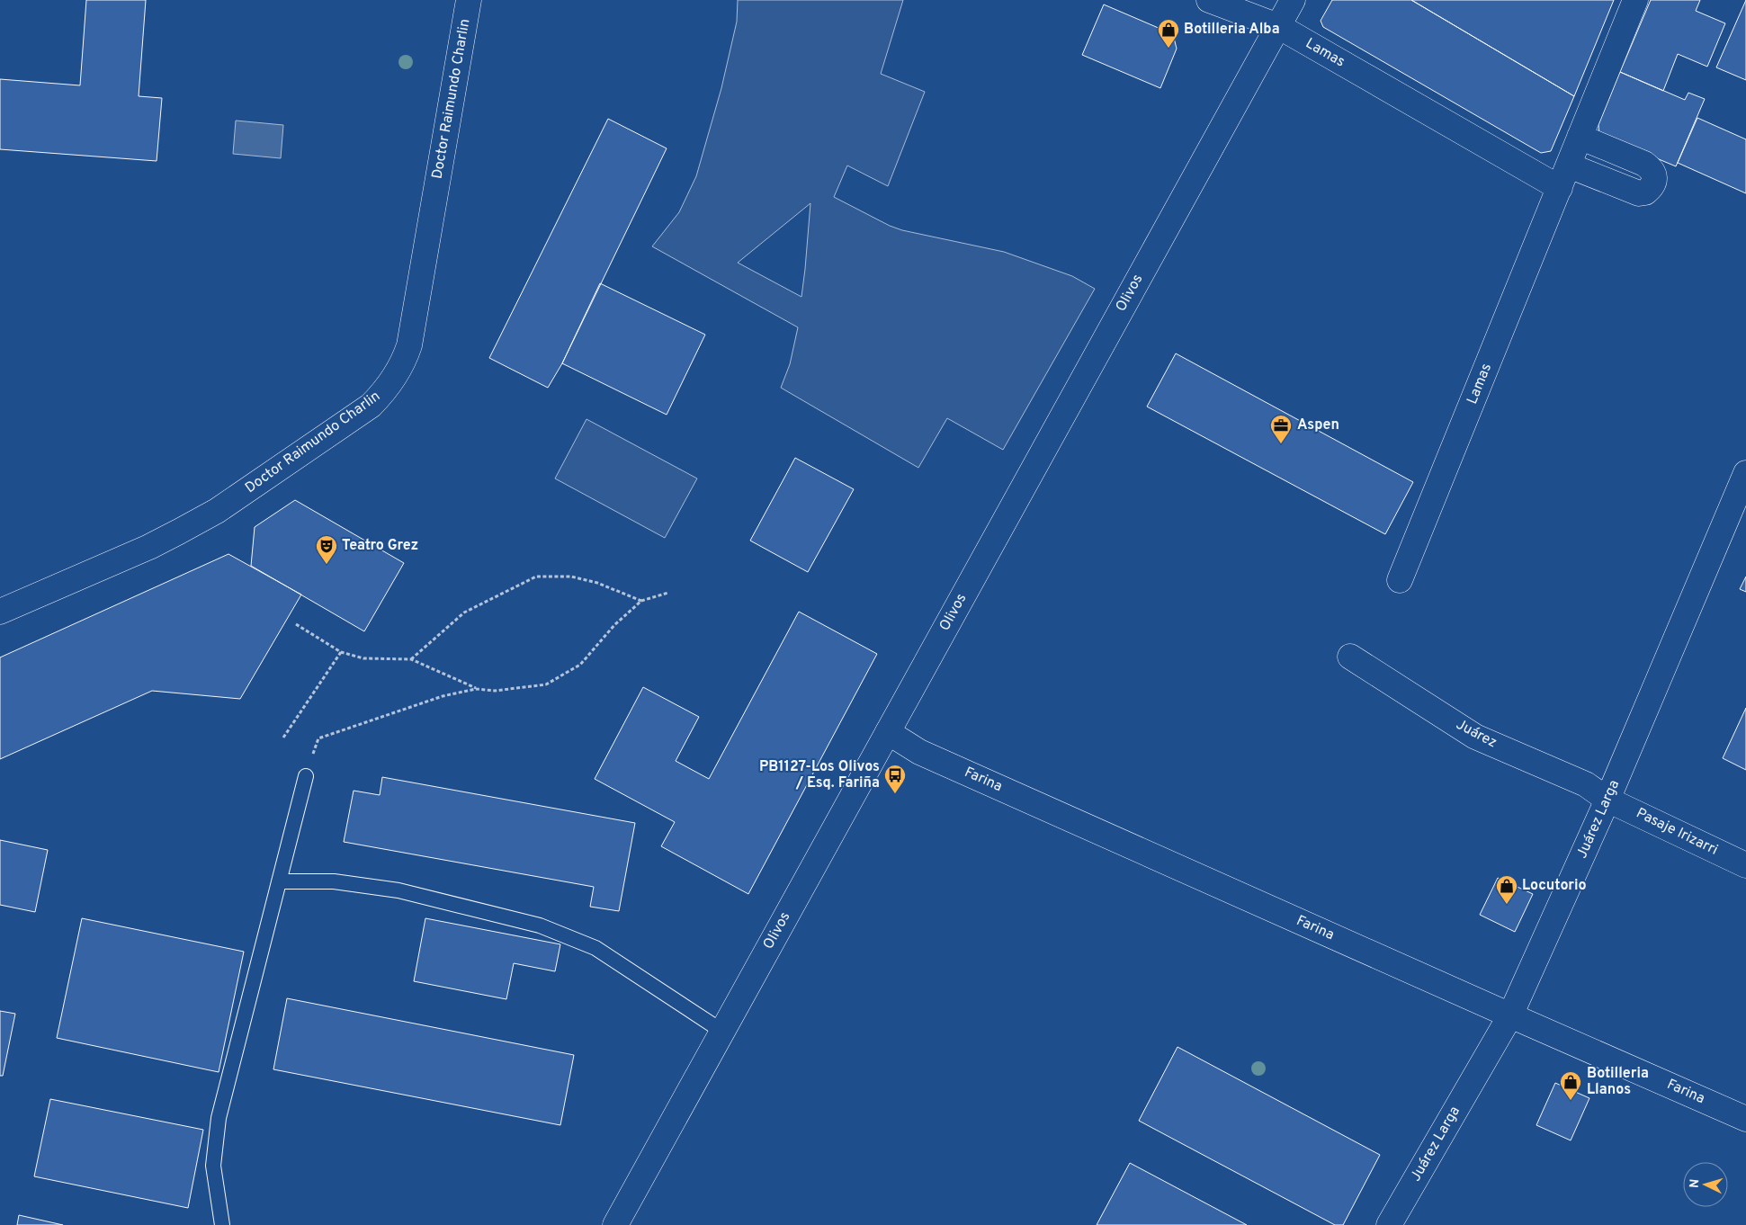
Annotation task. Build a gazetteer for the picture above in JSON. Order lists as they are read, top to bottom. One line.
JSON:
{"streets":{"street":["Lamas","Doctor Raimundo Charlin","Olivos","Juárez","Farina","Juárez Larga","Pasaje Irizarri"]},"crossings":[["Lamas","Olivos"],["Olivos","Farina"],["Juárez","Juárez Larga"],["Juárez","Pasaje Irizarri"],["Farina","Juárez Larga"],["Juárez Larga","Pasaje Irizarri"]],"places":{"shop":["Botilleria Alba","Locutorio","Botilleria Llanos"],"office":["Aspen"],"theatre":["Teatro Grez"],"bus stop":["PB1127-Los Olivos / Esq. Fariña"]},"north":"left"}
